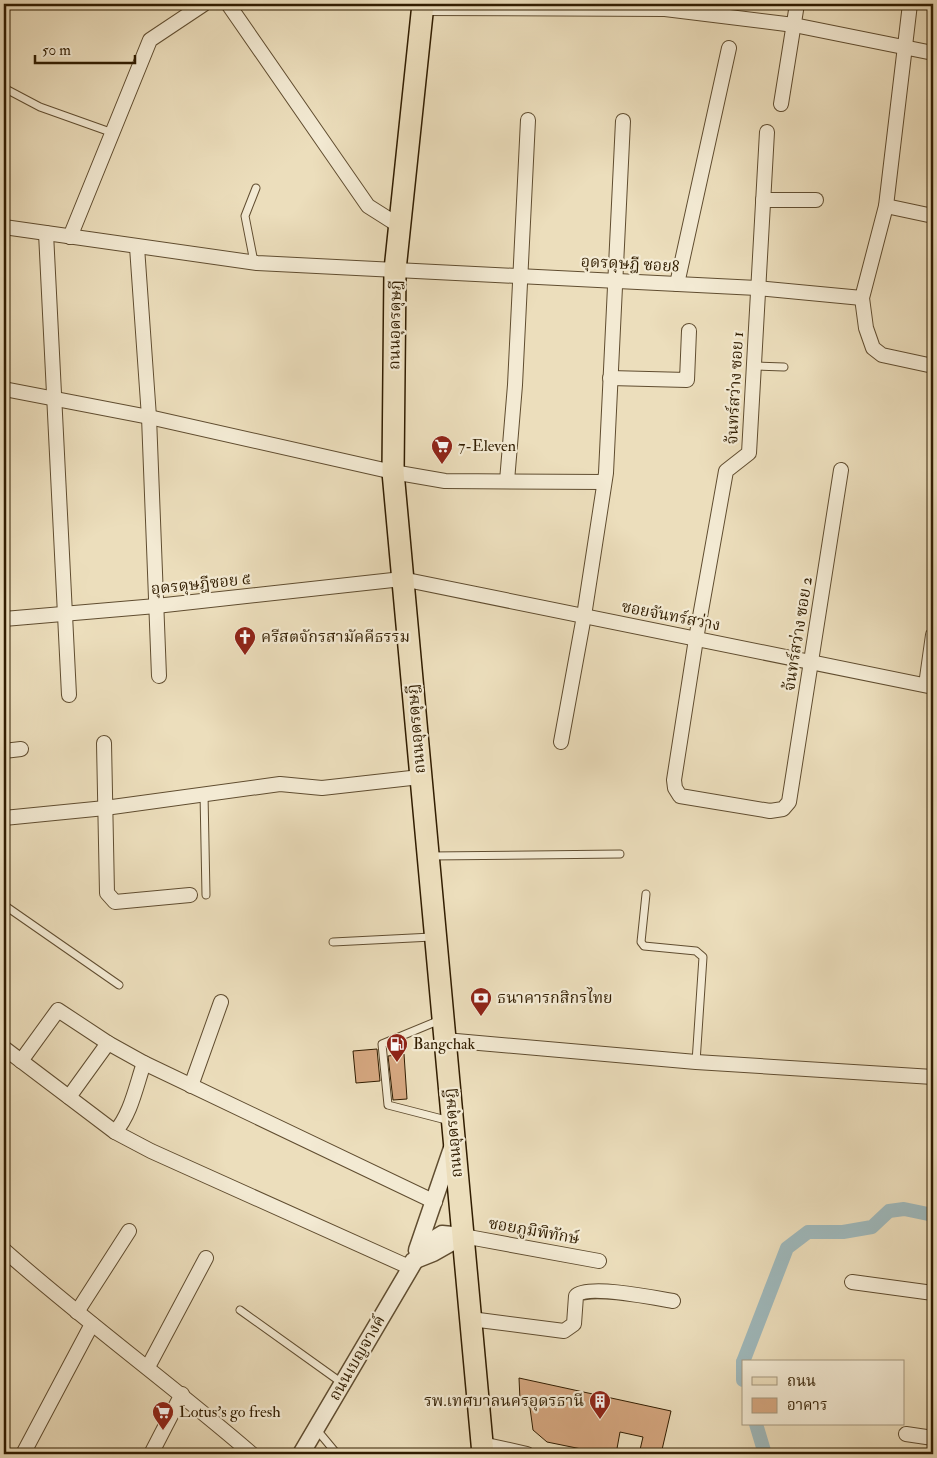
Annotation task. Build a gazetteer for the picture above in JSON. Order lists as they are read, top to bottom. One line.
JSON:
{"streets":{"main road":["ถนนอุดรดุษฎี"],"street":["อุดรดุษฎี ซอย8","จ้นทร์สว่าง ซอย 1","อุดรดุษฎีซอย ๕","ซอยจันทร์สว่าง","จ้นทร์สว่าง ซอย 2","ซอยภูมิพิทักษ์","ถนนเบญจางค์"]},"crossings":[["อุดรดุษฎี ซอย8","ถนนอุดรดุษฎี"],["อุดรดุษฎี ซอย8","จ้นทร์สว่าง ซอย 1"],["ถนนอุดรดุษฎี","อุดรดุษฎีซอย ๕"],["ถนนอุดรดุษฎี","ซอยจันทร์สว่าง"],["ถนนอุดรดุษฎี","ซอยภูมิพิทักษ์"],["ถนนอุดรดุษฎี","ถนนเบญจางค์"],["จ้นทร์สว่าง ซอย 1","ซอยจันทร์สว่าง"],["จ้นทร์สว่าง ซอย 1","จ้นทร์สว่าง ซอย 2"],["อุดรดุษฎีซอย ๕","ซอยจันทร์สว่าง"],["ซอยจันทร์สว่าง","จ้นทร์สว่าง ซอย 2"],["ซอยภูมิพิทักษ์","ถนนเบญจางค์"]],"places":{"supermarket":["7-Eleven","Lotus's go fresh"],"church":["ครีสตจักรสามัคคีธรรม"],"bank":["ธนาคารกสิกรไทย"],"fuel station":["Bangchak"],"building":["รพ.เทศบาลนครอุดรธานี"]},"legend":["ถนน","อาคาร"],"scale_bar":"50 m"}
